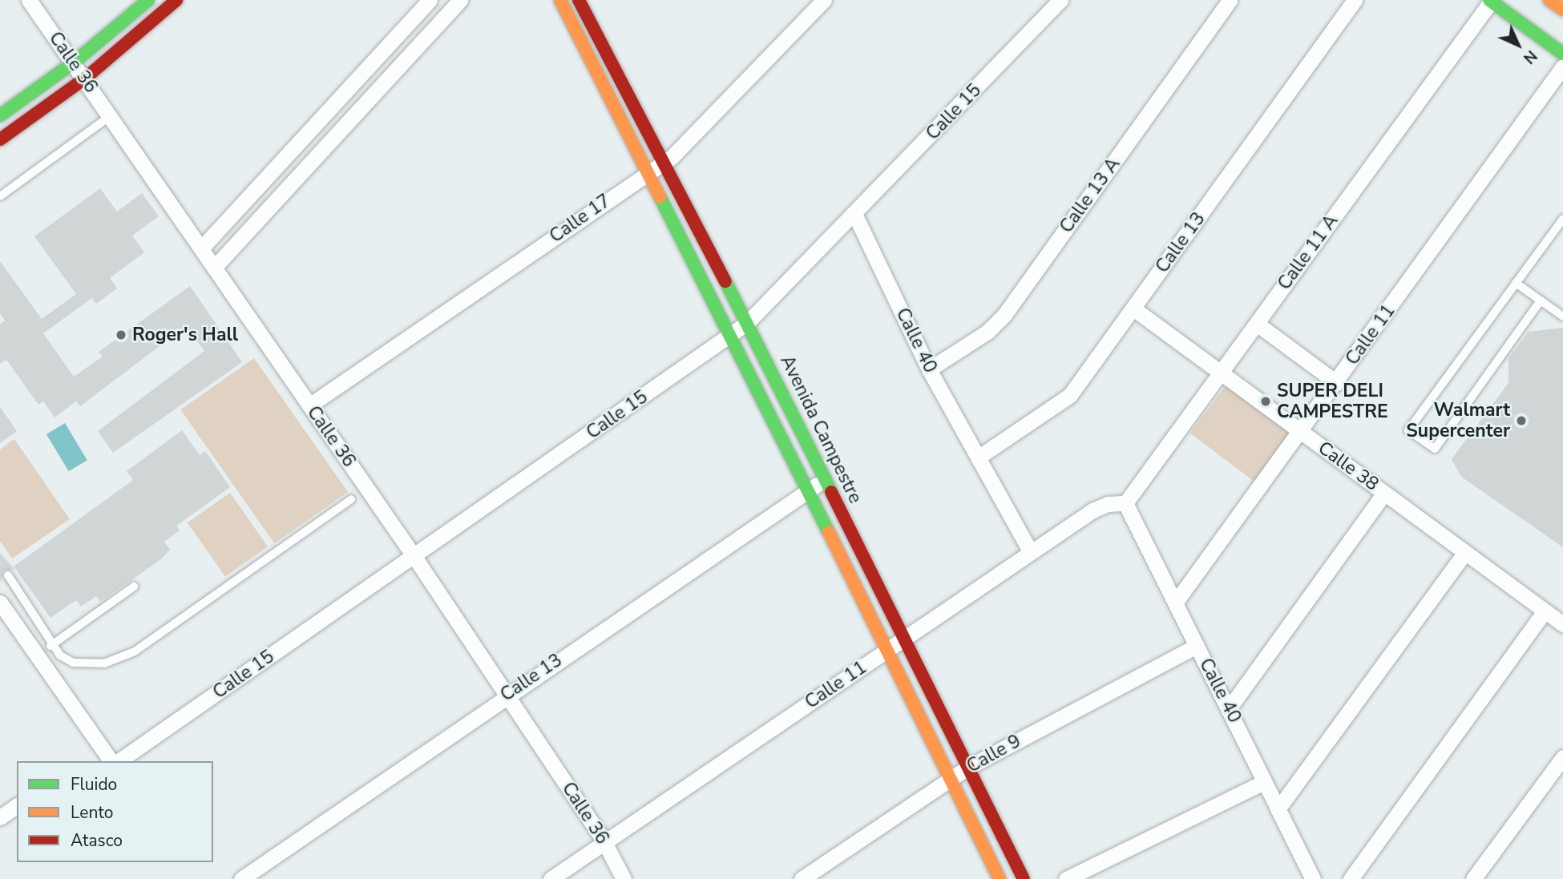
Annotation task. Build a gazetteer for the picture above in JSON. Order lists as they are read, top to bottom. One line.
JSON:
{"streets":{"street":["Calle 36","Calle 15","Calle 13 A","Calle 17","Calle 13","Calle 11 A","Calle 11","Calle 40","Avenida Campestre","Calle 38","Calle 9"]},"crossings":[["Calle 36","Calle 15"],["Calle 36","Calle 17"],["Calle 36","Calle 13"],["Calle 36","Calle 11"],["Calle 15","Calle 40"],["Calle 15","Avenida Campestre"],["Calle 13 A","Calle 40"],["Calle 17","Avenida Campestre"],["Calle 13","Calle 40"],["Calle 13","Avenida Campestre"],["Calle 13","Calle 38"],["Calle 11 A","Calle 11"],["Calle 11 A","Calle 40"],["Calle 11 A","Calle 38"],["Calle 11","Calle 40"],["Calle 11","Avenida Campestre"],["Calle 11","Calle 38"],["Calle 40","Calle 9"],["Avenida Campestre","Calle 9"]],"places":["Roger's Hall","SUPER DELI CAMPESTRE","Walmart Supercenter"],"legend":["Fluido","Lento","Atasco"],"north":"bottom right"}
